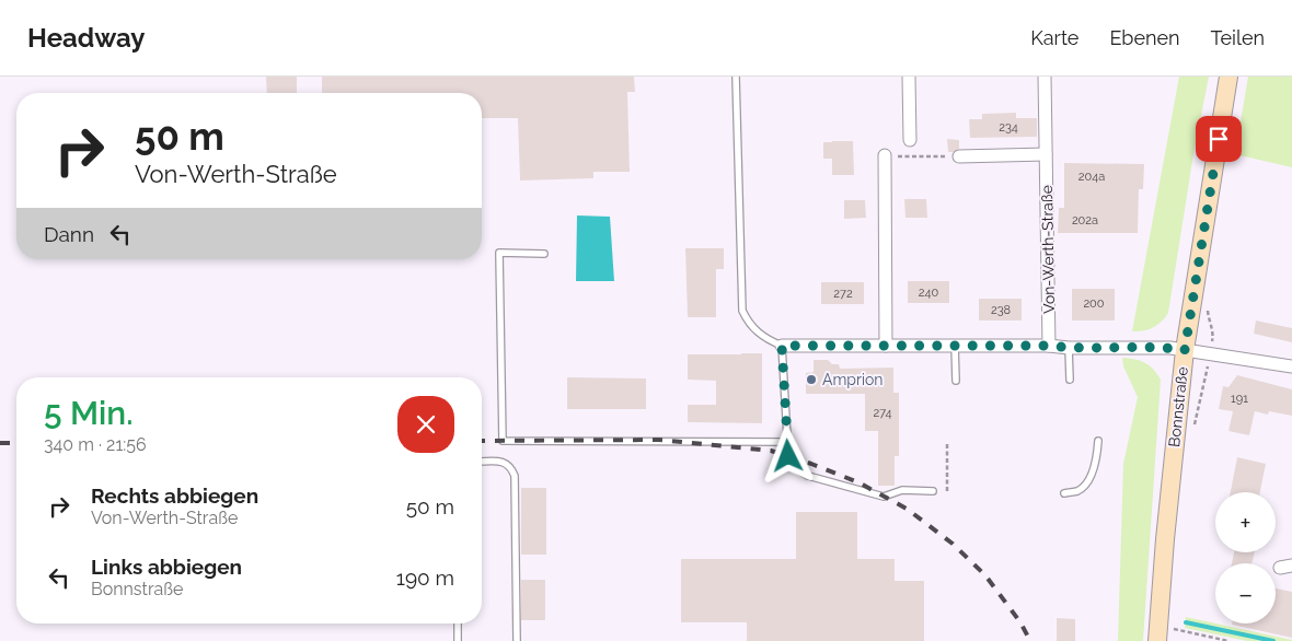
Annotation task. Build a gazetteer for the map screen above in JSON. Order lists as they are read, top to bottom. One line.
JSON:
{"streets":{"main road":["Bonnstraße"],"street":["Von-Werth-Straße"]},"places":["Amprion"],"house_numbers":["234","204a","202a","240","272","200","238","191","274"],"page":{"header":"Headway","nav":["Karte","Ebenen","Teilen"],"turn":["50 m","Von-Werth-Straße"],"then":"Dann","heading":["5 Min.","340 m · 21:56"],"list":[{"name":"Rechts abbiegen","note":"Von-Werth-Straße","value":"50 m"},{"name":"Links abbiegen","note":"Bonnstraße","value":"190 m"}],"map_buttons":["+","−"]}}
